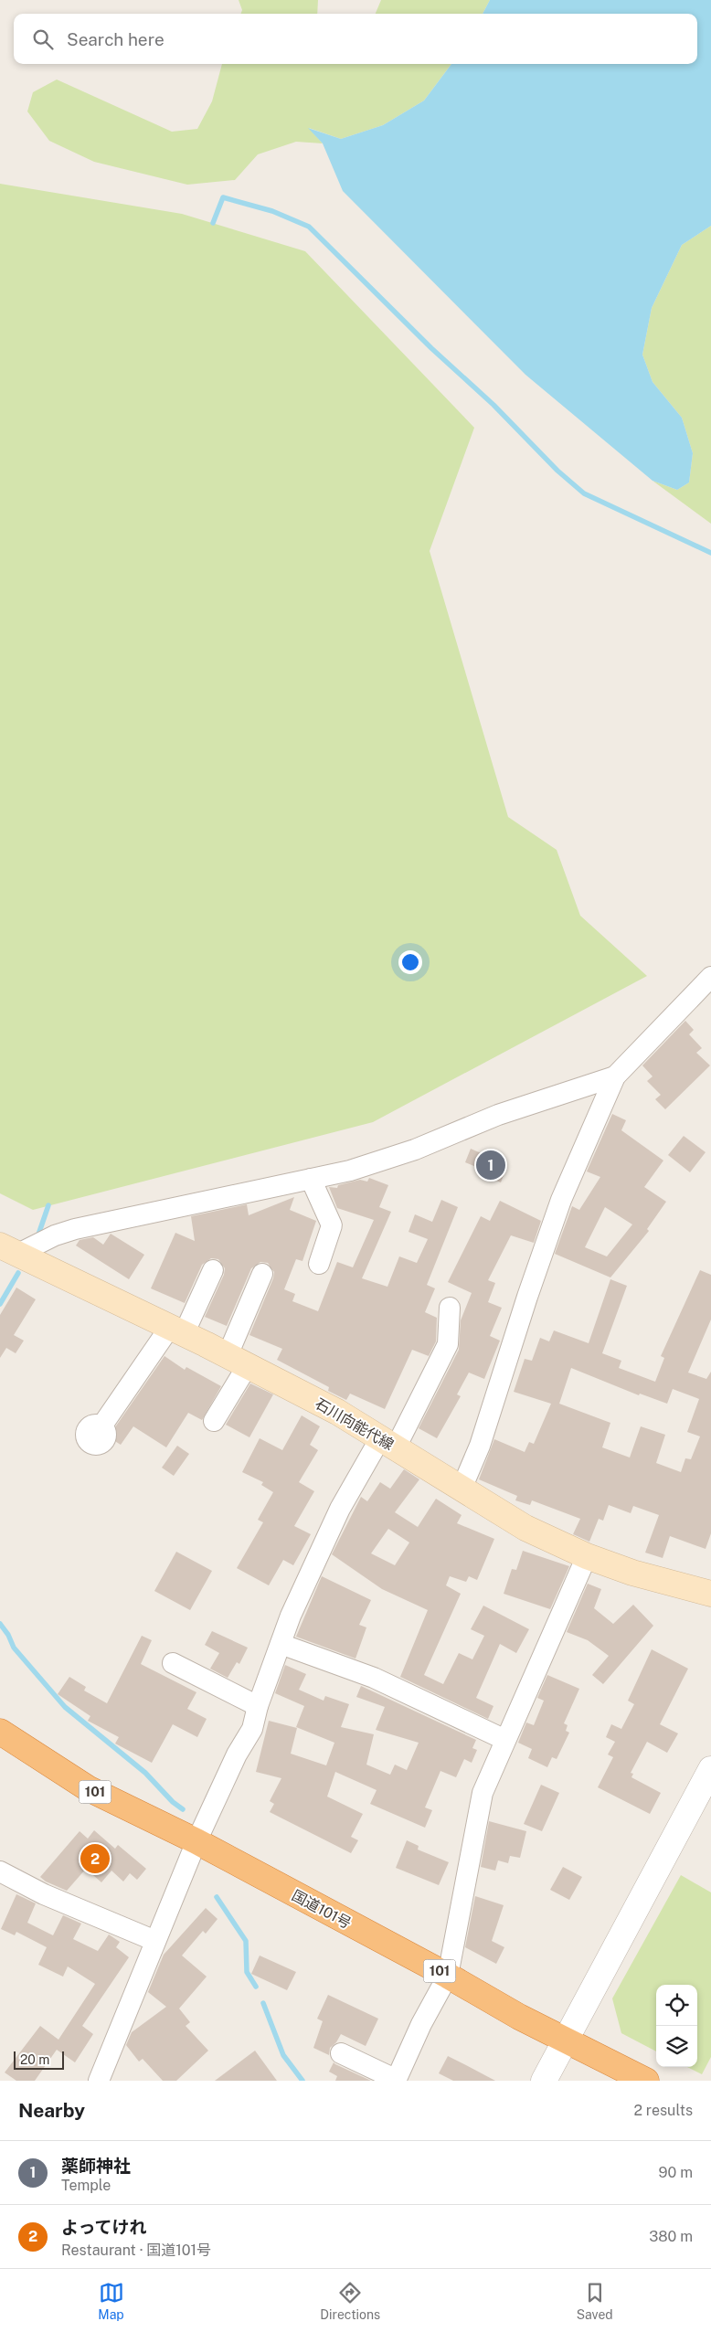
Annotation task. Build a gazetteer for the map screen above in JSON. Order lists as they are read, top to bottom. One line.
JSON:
{"streets":{"highway":["101","国道101号"],"main road":["石川向能代線"]},"scale_bar":"20 m","page":{"search":"Search here","pins":["1","2"],"scale":"20 m","heading":["Nearby","2 results"],"list":[{"mark":"1","name":"薬師神社","note":"Temple","value":"90 m"},{"mark":"2","name":"よってけれ","note":"Restaurant · 国道101号","value":"380 m"}],"nav":["Map","Directions","Saved"]}}
